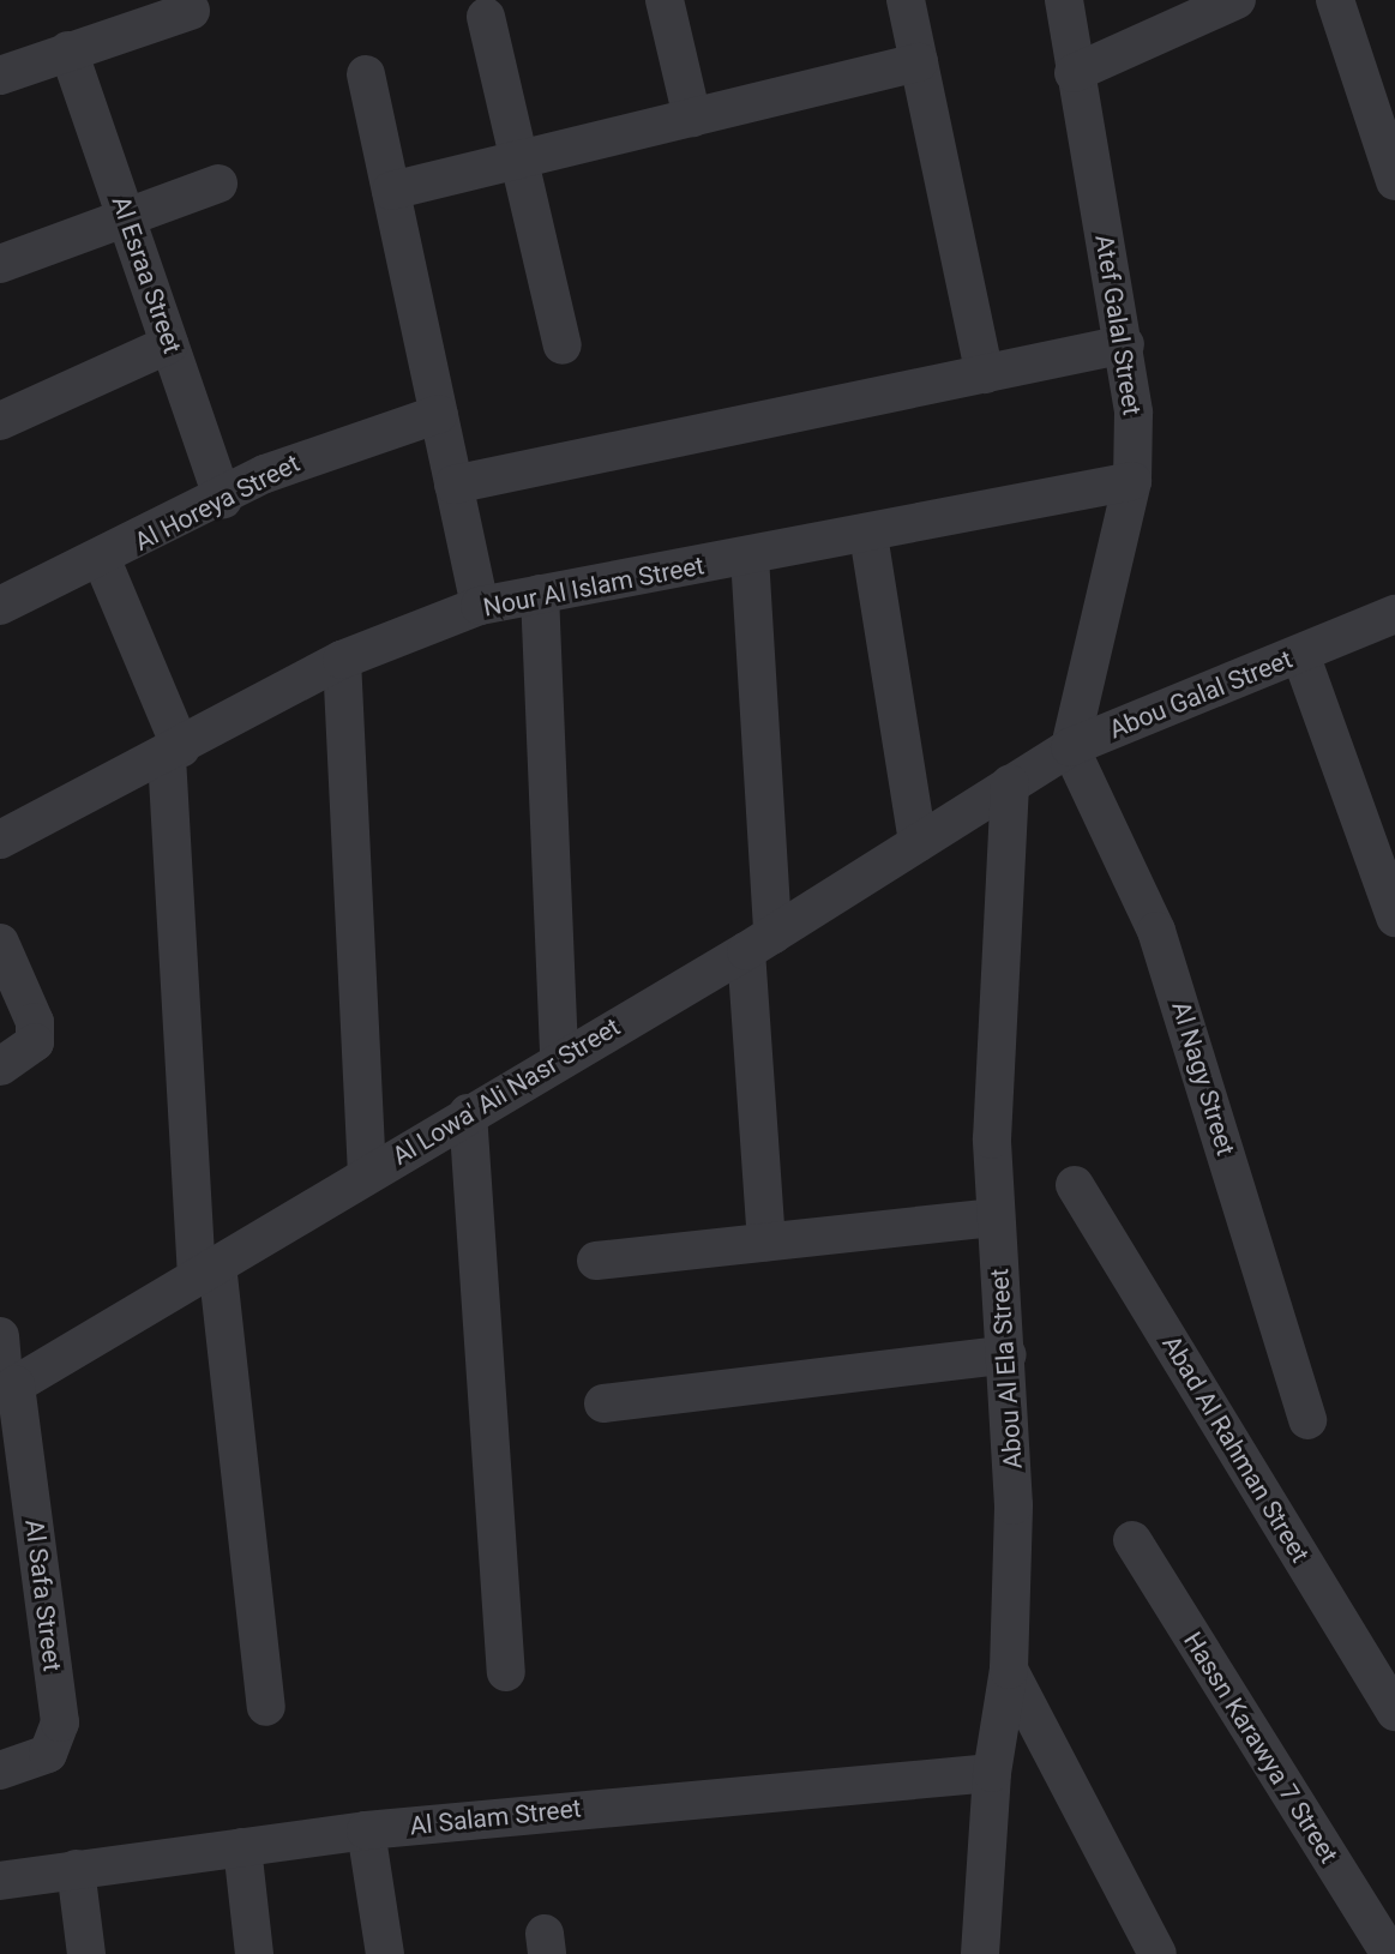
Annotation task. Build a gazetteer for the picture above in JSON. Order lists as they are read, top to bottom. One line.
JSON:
{"streets":{"street":["Al Esraa Street","Atef Galal Street","Al Horeya Street","Nour Al Islam Street","Abou Galal Street","Al Nagy Street","Al Lowa' Ali Nasr Street","Abou Al Ela Street","Abad Al Rahman Street","Al Safa Street","Hassn Karawya 7 Street","Al Salam Street"]},"crossings":[["Al Esraa Street","Al Horeya Street"],["Atef Galal Street","Nour Al Islam Street"],["Atef Galal Street","Abou Galal Street"],["Atef Galal Street","Al Nagy Street"],["Abou Galal Street","Al Nagy Street"],["Abou Galal Street","Al Lowa' Ali Nasr Street"],["Abou Galal Street","Abou Al Ela Street"],["Al Lowa' Ali Nasr Street","Abou Al Ela Street"],["Al Lowa' Ali Nasr Street","Al Safa Street"],["Abou Al Ela Street","Al Salam Street"]]}
